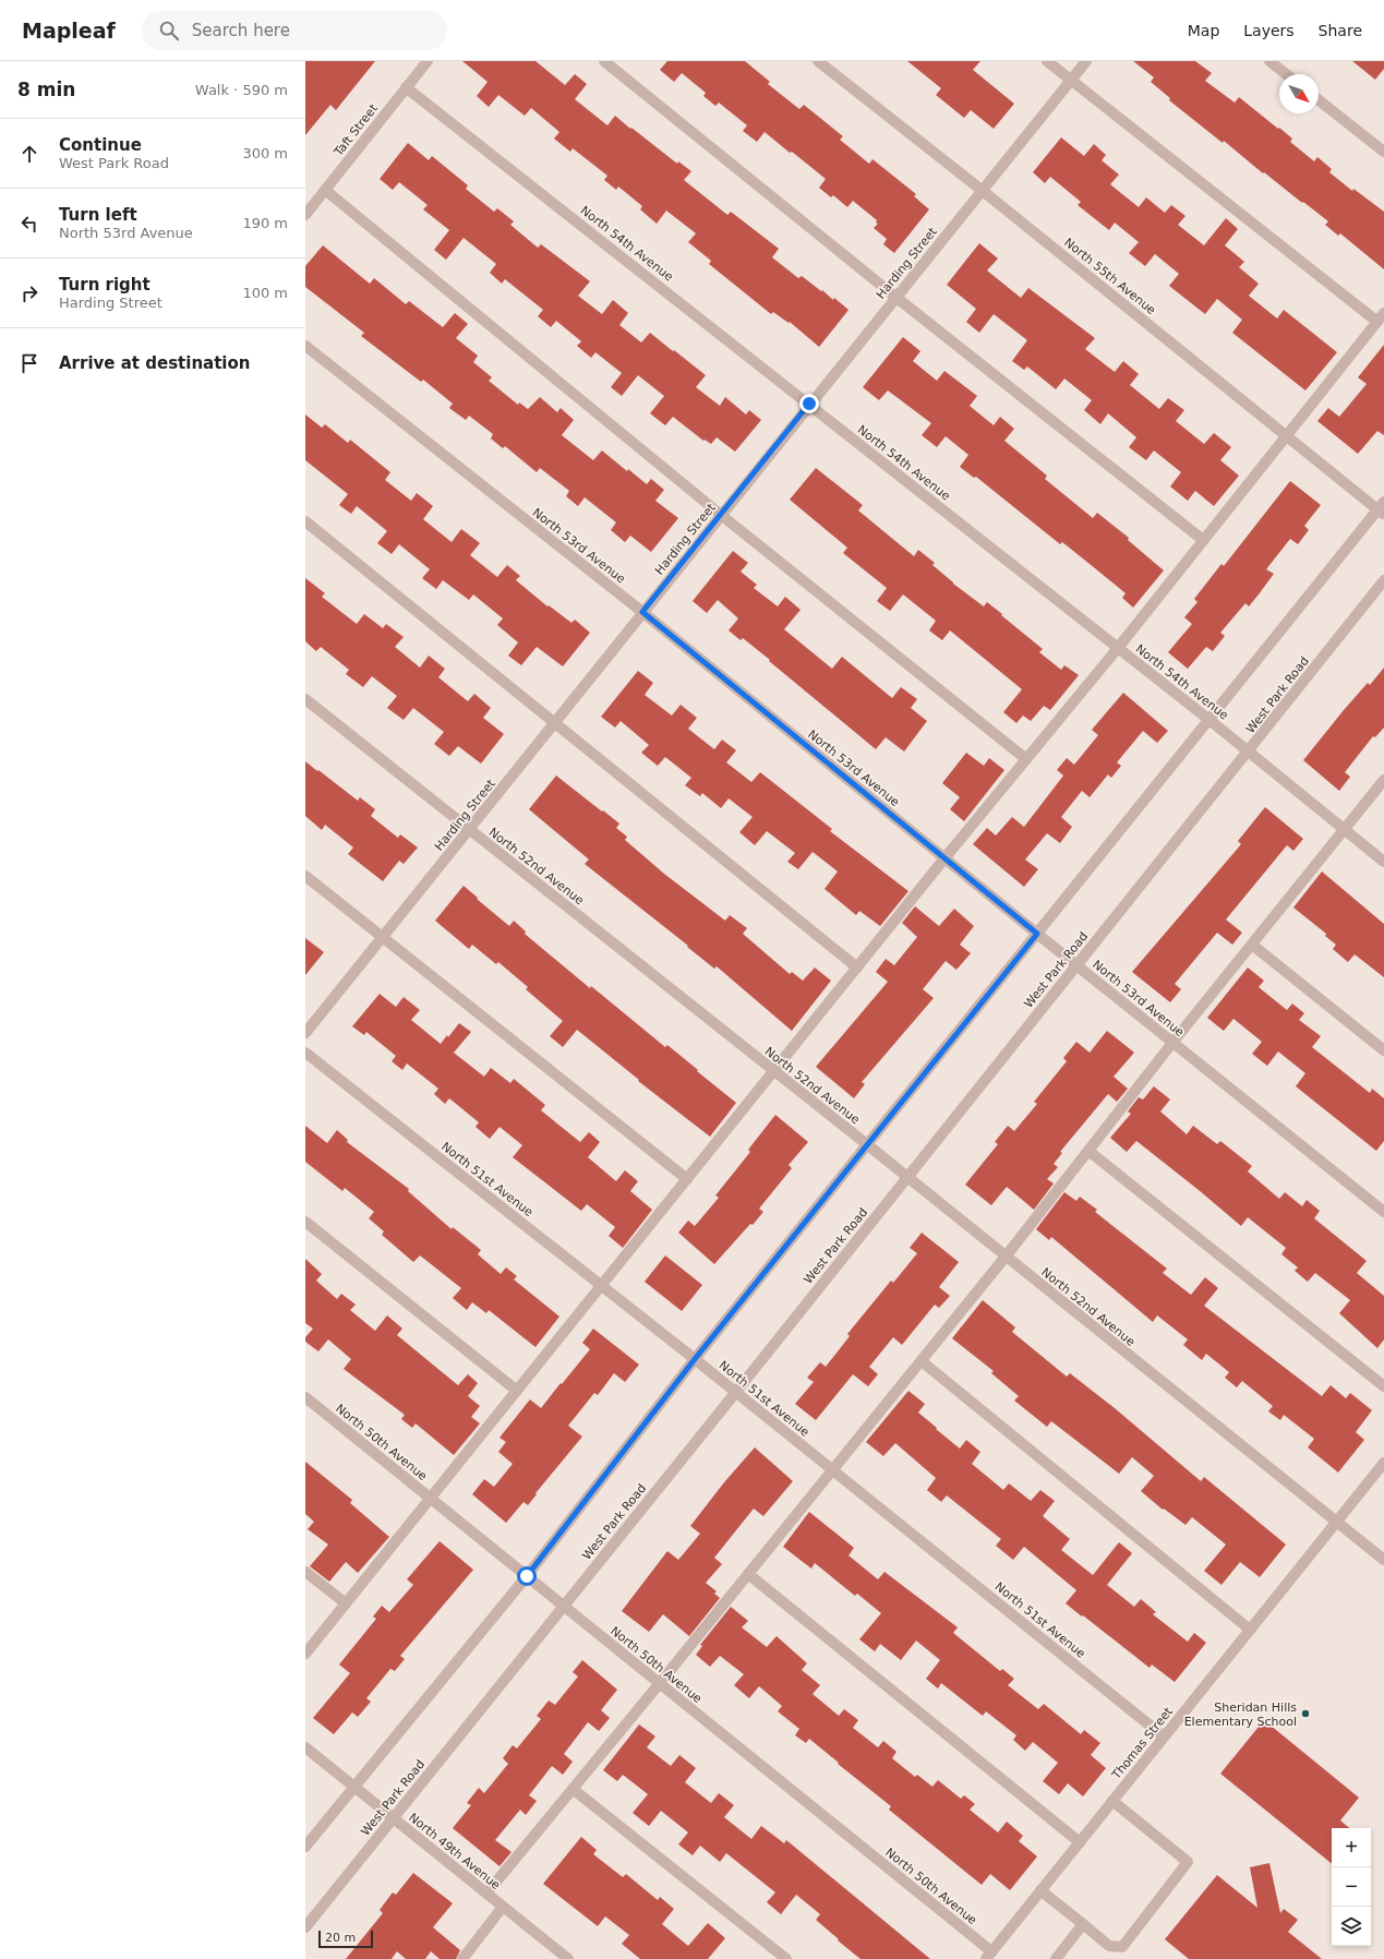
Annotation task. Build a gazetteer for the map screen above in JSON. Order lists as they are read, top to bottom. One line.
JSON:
{"streets":{"street":["Taft Street","North 54th Avenue","Harding Street","North 55th Avenue","North 53rd Avenue","West Park Road","North 52nd Avenue","North 51st Avenue","North 50th Avenue","Thomas Street","North 49th Avenue"]},"crossings":[["Taft Street","North 54th Avenue"],["North 54th Avenue","Harding Street"],["North 54th Avenue","West Park Road"],["Harding Street","North 55th Avenue"],["Harding Street","North 53rd Avenue"],["Harding Street","North 52nd Avenue"],["North 53rd Avenue","West Park Road"],["West Park Road","North 52nd Avenue"],["West Park Road","North 51st Avenue"],["West Park Road","North 50th Avenue"],["West Park Road","North 49th Avenue"],["North 52nd Avenue","Thomas Street"],["North 51st Avenue","Thomas Street"],["North 50th Avenue","Thomas Street"]],"places":["Sheridan Hills Elementary School"],"scale_bar":"20 m","north":"bottom right","page":{"header":"Mapleaf","search":"Search here","nav":["Map","Layers","Share"],"heading":["8 min","Walk · 590 m"],"list":[["Continue","West Park Road","300 m"],["Turn left","North 53rd Avenue","190 m"],["Turn right","Harding Street","100 m"],"Arrive at destination"],"map_buttons":["+","−"],"scale":"20 m"}}
